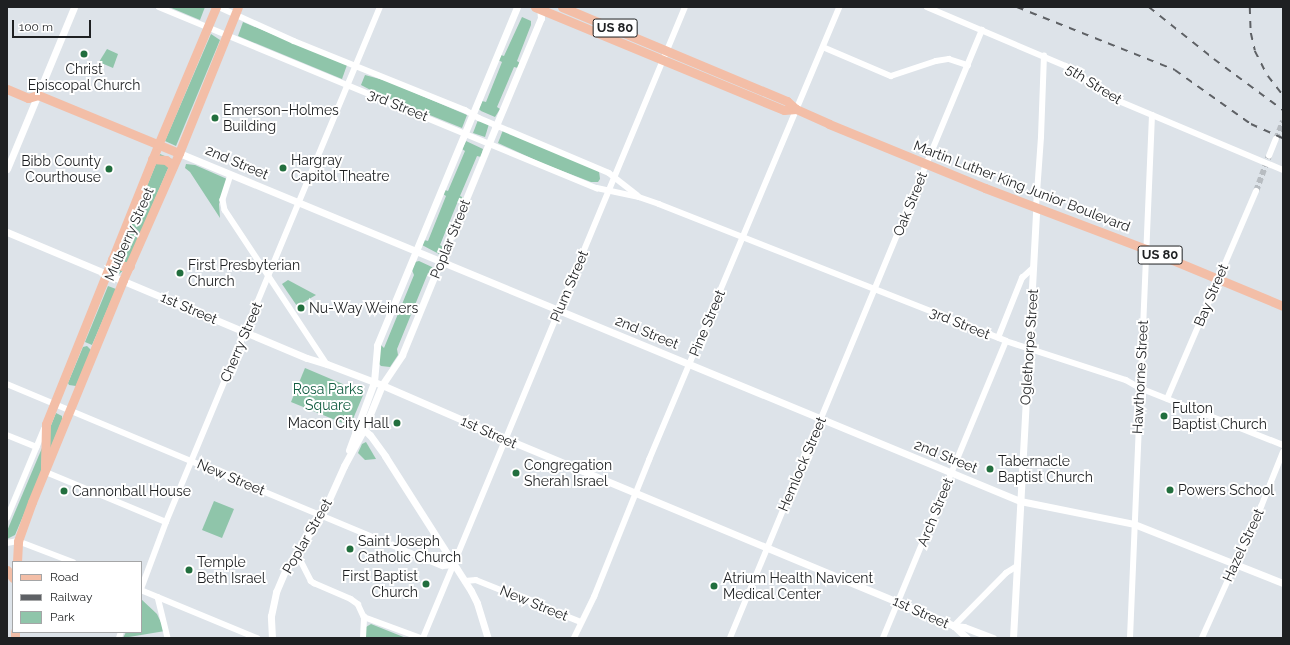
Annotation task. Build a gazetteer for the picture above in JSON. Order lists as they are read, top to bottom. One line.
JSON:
{"streets":{"main road":["US 80","2nd Street","Martin Luther King Junior Boulevard","Mulberry Street"],"street":["5th Street","3rd Street","Oak Street","Poplar Street","Plum Street","Bay Street","1st Street","Pine Street","Cherry Street","Oglethorpe Street","Hawthorne Street","Hemlock Street","New Street","Arch Street","Hazel Street"]},"crossings":[["5th Street","Oak Street"],["5th Street","Oglethorpe Street"],["5th Street","Hawthorne Street"],["3rd Street","Oak Street"],["3rd Street","Mulberry Street"],["3rd Street","Poplar Street"],["3rd Street","Plum Street"],["3rd Street","Bay Street"],["3rd Street","Pine Street"],["3rd Street","Cherry Street"],["3rd Street","Oglethorpe Street"],["3rd Street","Hawthorne Street"],["3rd Street","Hemlock Street"],["3rd Street","Arch Street"],["2nd Street","Mulberry Street"],["2nd Street","Poplar Street"],["2nd Street","Plum Street"],["2nd Street","Pine Street"],["2nd Street","Cherry Street"],["2nd Street","Oglethorpe Street"],["2nd Street","Hawthorne Street"],["2nd Street","Hemlock Street"],["2nd Street","Arch Street"],["2nd Street","Hazel Street"],["Martin Luther King Junior Boulevard","Oak Street"],["Martin Luther King Junior Boulevard","Poplar Street"],["Martin Luther King Junior Boulevard","Plum Street"],["Martin Luther King Junior Boulevard","Bay Street"],["Martin Luther King Junior Boulevard","Pine Street"],["Martin Luther King Junior Boulevard","Oglethorpe Street"],["Martin Luther King Junior Boulevard","Hawthorne Street"],["Oak Street","Hemlock Street"],["Mulberry Street","1st Street"],["Mulberry Street","New Street"],["Poplar Street","1st Street"],["Poplar Street","New Street"],["Plum Street","1st Street"],["Plum Street","New Street"],["1st Street","Pine Street"],["1st Street","Cherry Street"],["1st Street","Hemlock Street"],["1st Street","Arch Street"],["Pine Street","New Street"],["Cherry Street","New Street"]],"parks":["Rosa Parks Square"],"places":["Christ Episcopal Church","Emerson–Holmes Building","Hargray Capitol Theatre","Bibb County Courthouse","First Presbyterian Church","Nu-Way Weiners","Fulton Baptist Church","Macon City Hall","Tabernacle Baptist Church","Congregation Sherah Israel","Powers School","Cannonball House","Saint Joseph Catholic Church","Temple Beth Israel","First Baptist Church","Atrium Health Navicent Medical Center"],"legend":["Road","Railway","Park"],"scale_bar":"100 m"}
